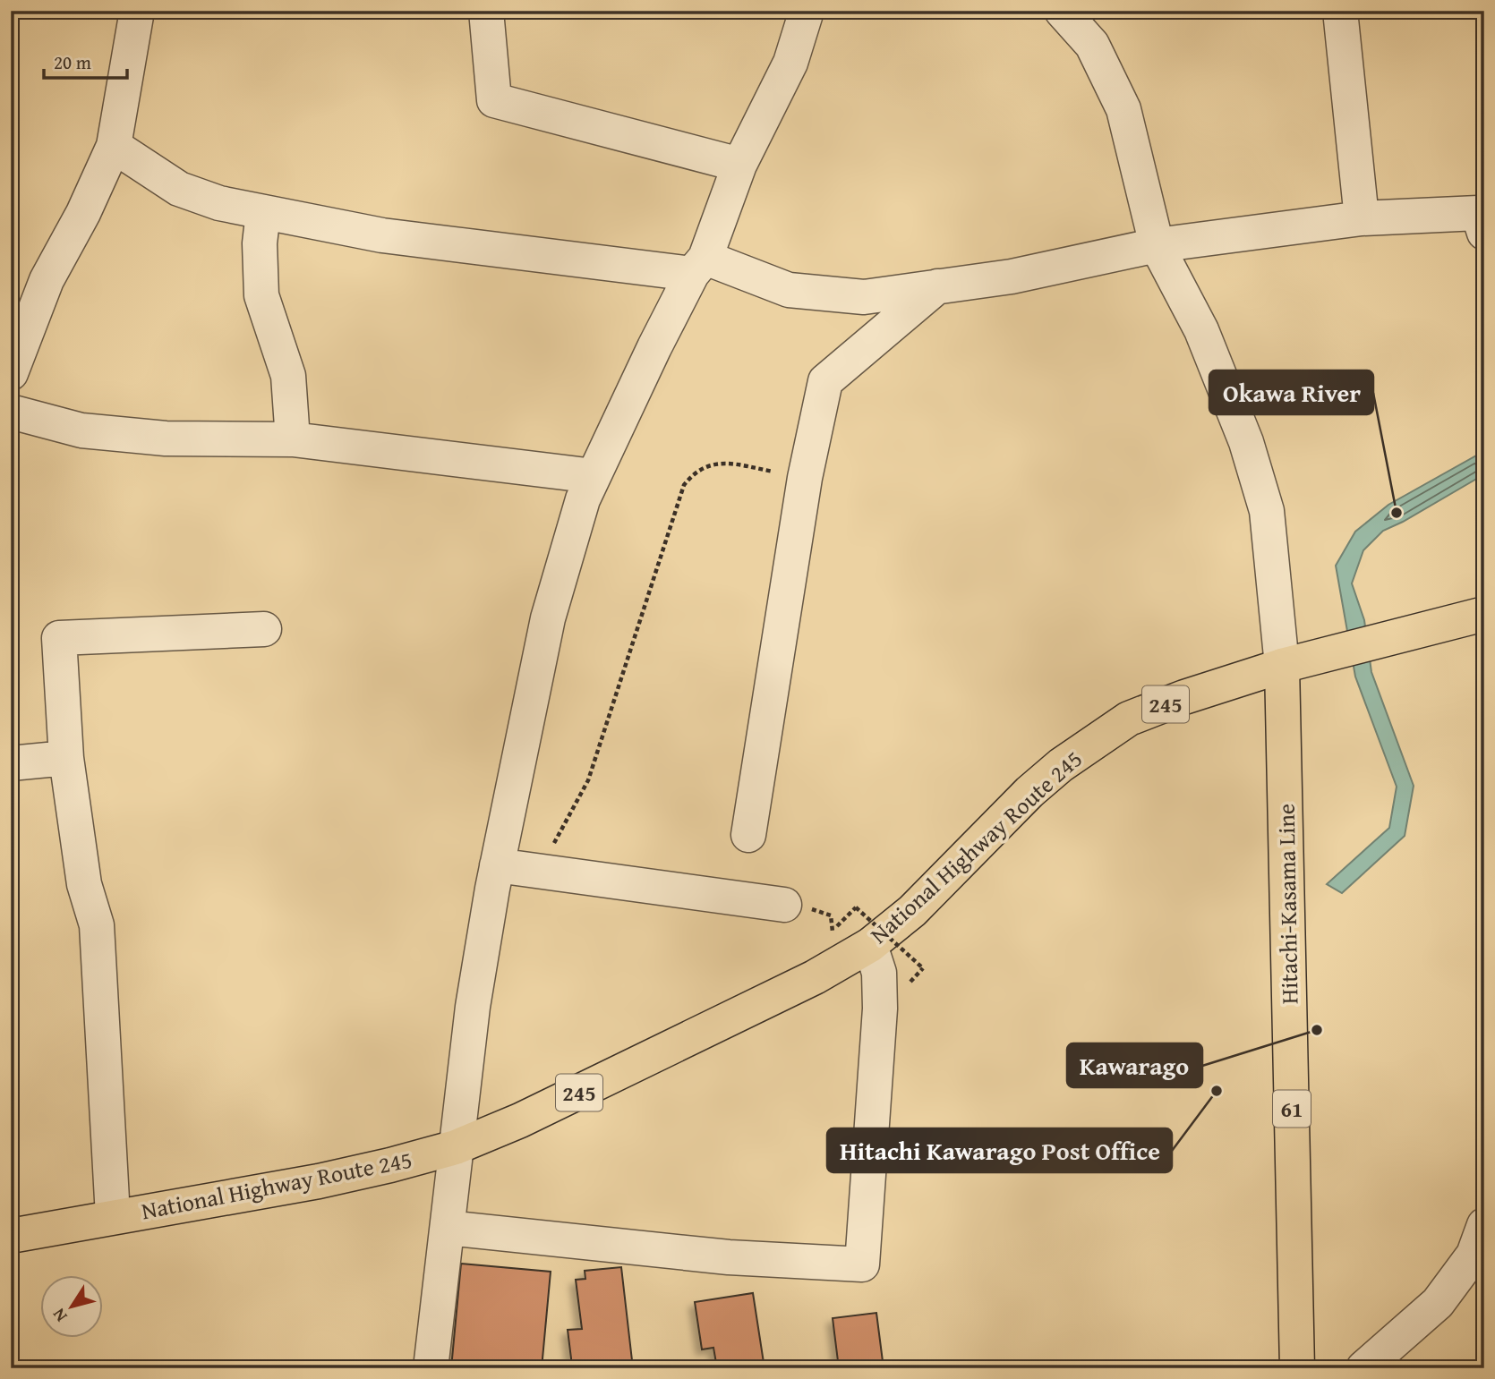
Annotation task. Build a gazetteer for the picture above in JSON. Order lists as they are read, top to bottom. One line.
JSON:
{"streets":{"main road":["245","National Highway Route 245","Hitachi-Kasama Line","61"]},"crossings":[["National Highway Route 245","Hitachi-Kasama Line"]],"places":["Okawa River","Kawarago","Hitachi Kawarago Post Office"],"scale_bar":"20 m","north":"bottom left"}
